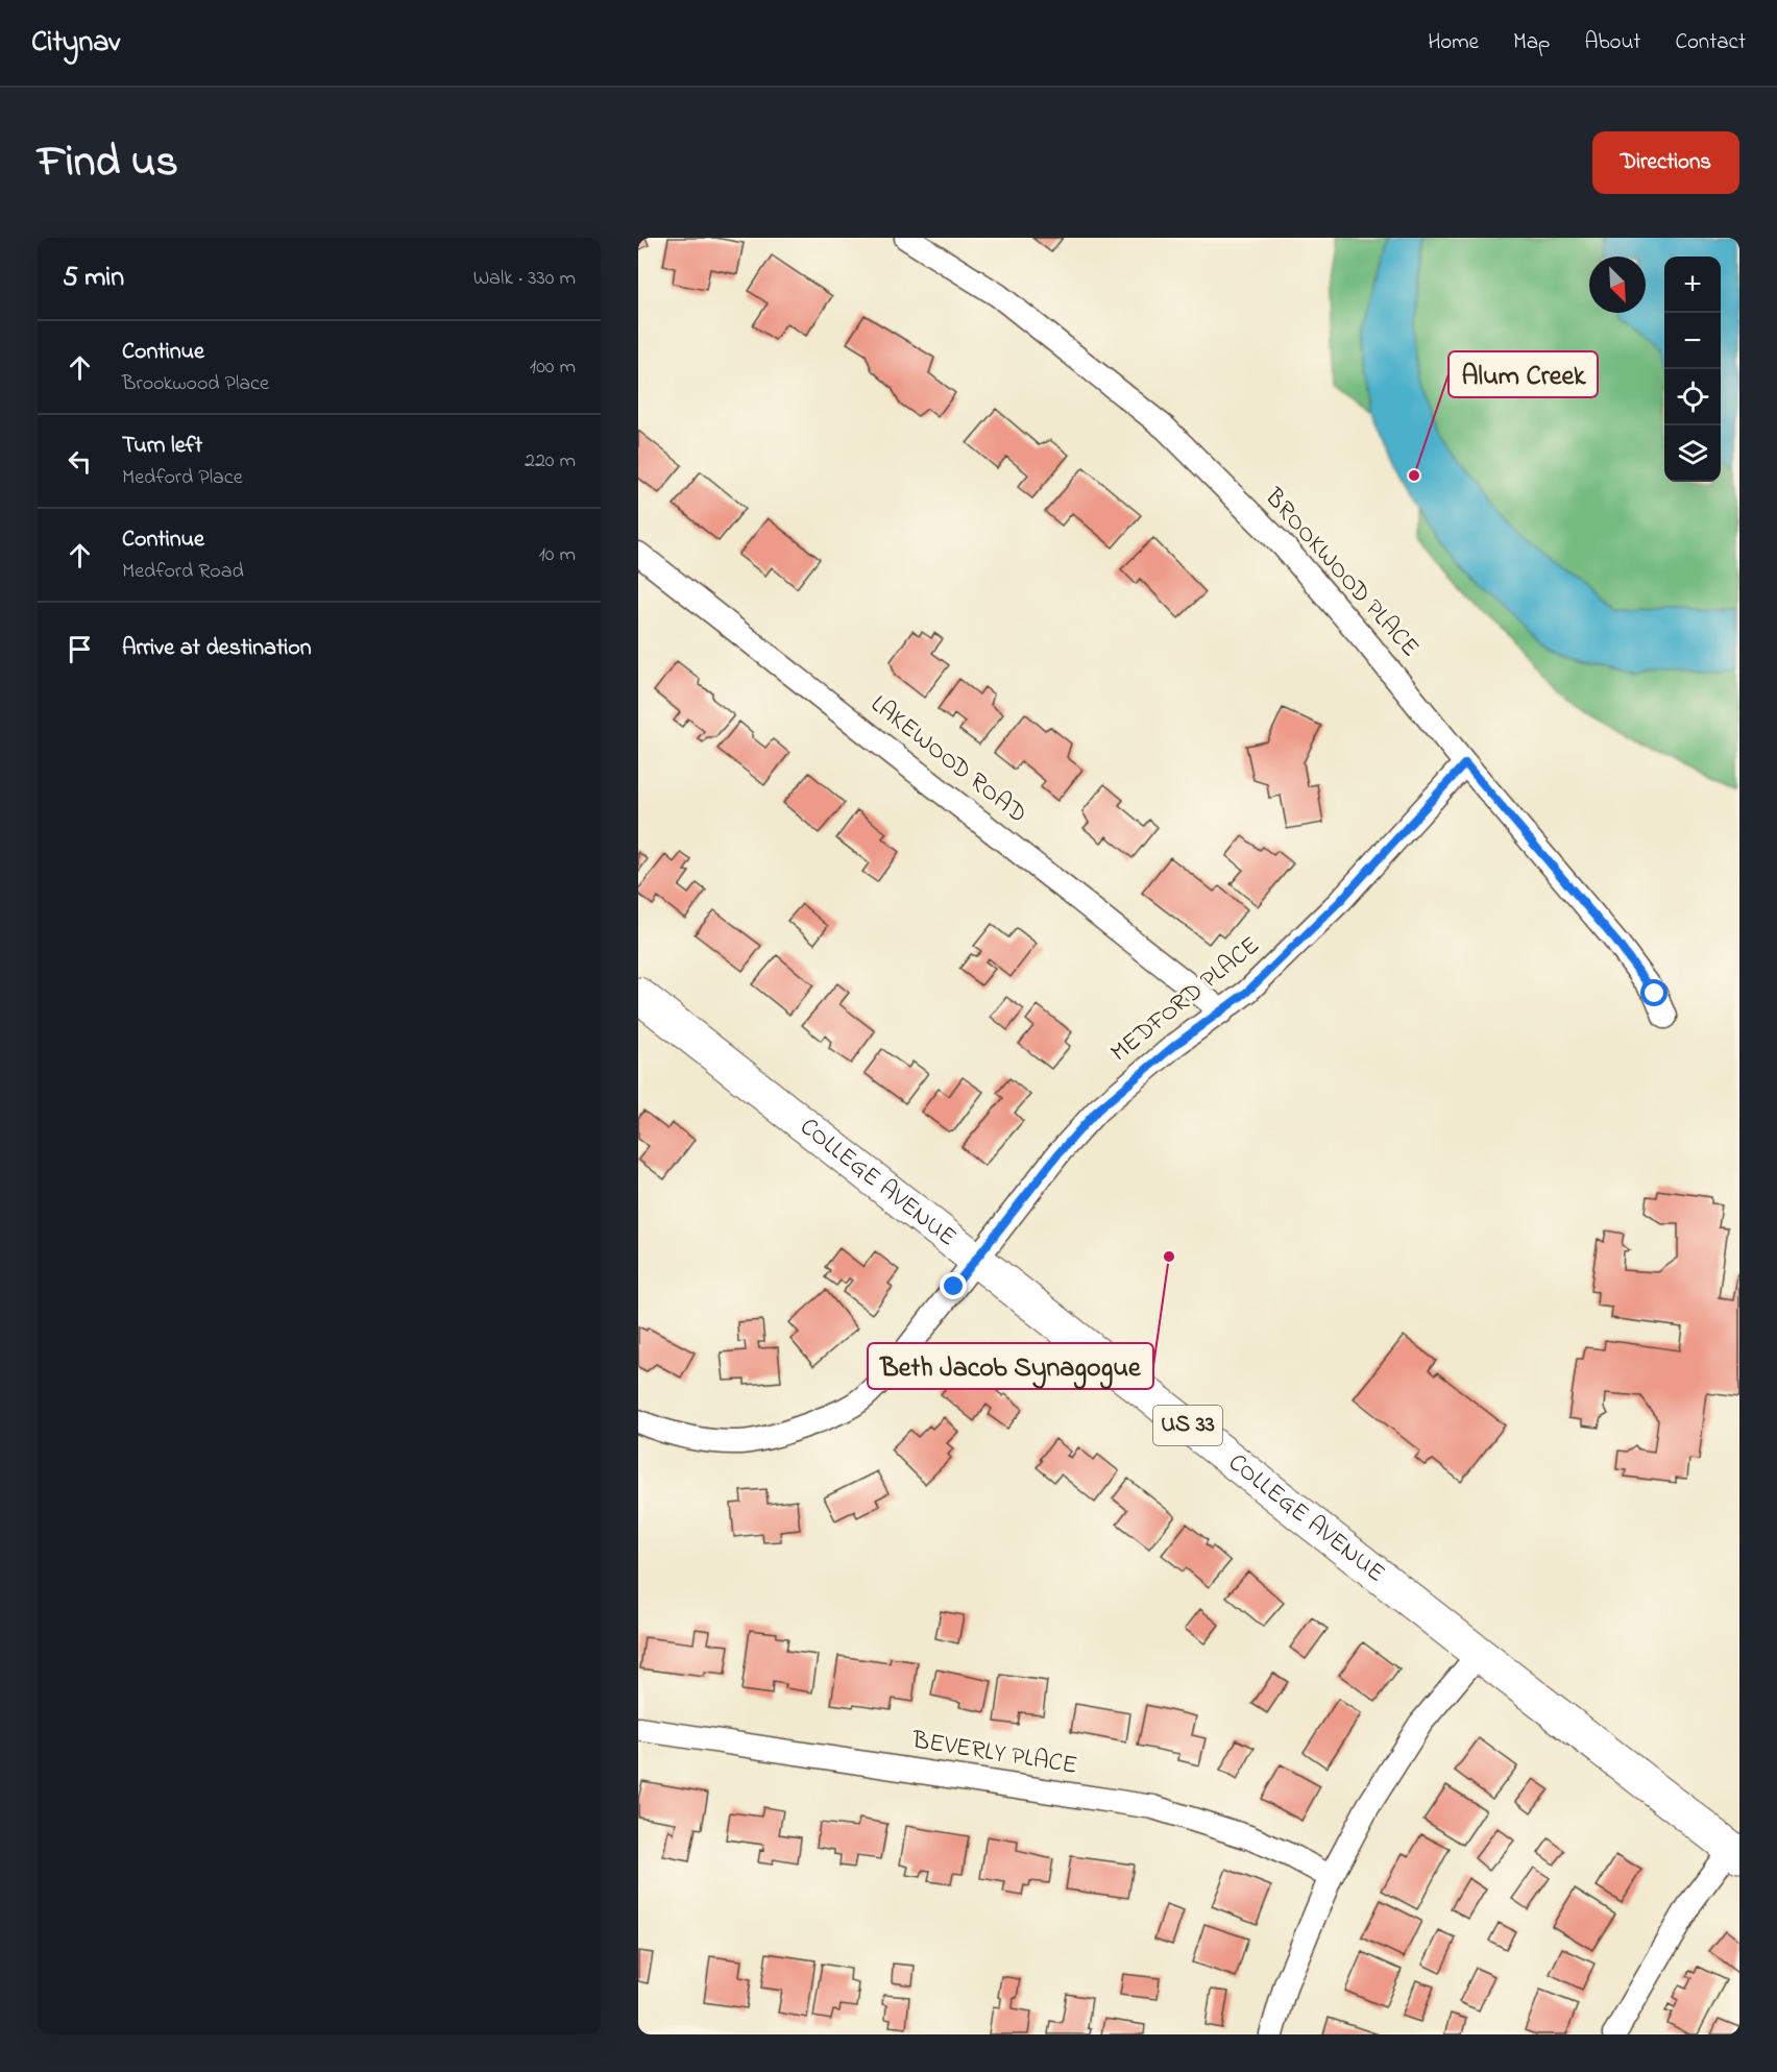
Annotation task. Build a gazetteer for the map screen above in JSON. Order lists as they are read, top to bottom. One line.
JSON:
{"streets":{"main road":["COLLEGE AVENUE","US 33"],"street":["BROOKWOOD PLACE","LAKEWOOD ROAD","MEDFORD PLACE","BEVERLY PLACE"]},"crossings":[["BROOKWOOD PLACE","MEDFORD PLACE"],["LAKEWOOD ROAD","MEDFORD PLACE"],["MEDFORD PLACE","COLLEGE AVENUE"]],"places":["Alum Creek","Beth Jacob Synagogue"],"north":"bottom right","page":{"header":"Citynav","nav":["Home","Map","About","Contact"],"title":"Find us","buttons":"Directions","heading":["5 min","Walk · 330 m"],"map_buttons":["+","−"],"list":[["Continue","Brookwood Place","100 m"],["Turn left","Medford Place","220 m"],["Continue","Medford Road","10 m"],"Arrive at destination"]}}
